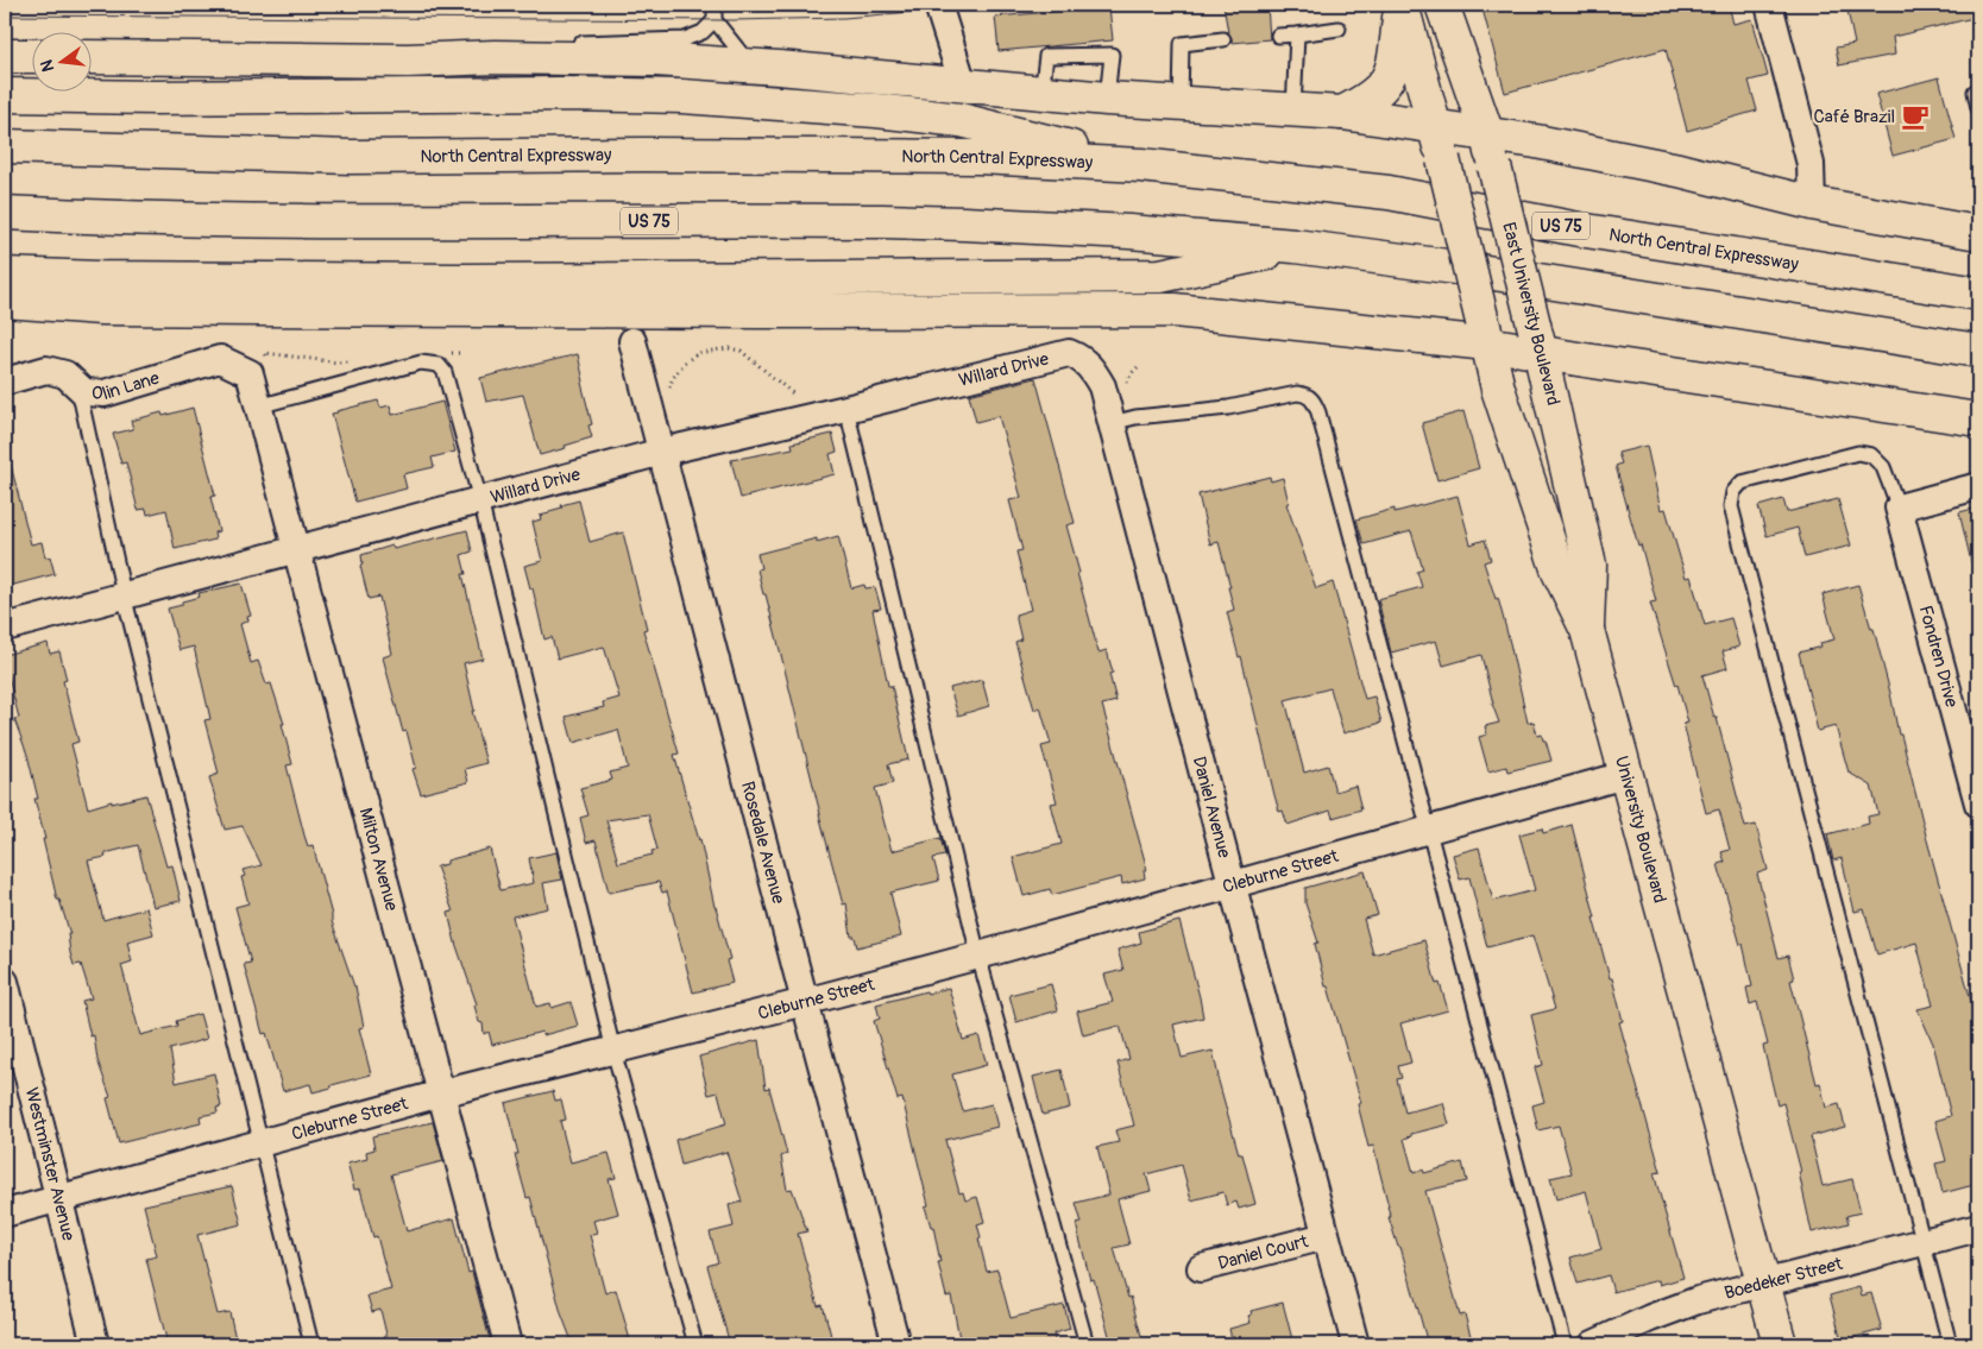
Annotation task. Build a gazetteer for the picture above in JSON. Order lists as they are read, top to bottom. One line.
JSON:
{"streets":{"main road":["North Central Expressway","US 75","East University Boulevard","University Boulevard"],"street":["Willard Drive","Olin Lane","Fondren Drive","Daniel Avenue","Rosedale Avenue","Milton Avenue","Cleburne Street","Westminster Avenue","Daniel Court","Boedeker Street"]},"crossings":[["East University Boulevard","University Boulevard"],["Willard Drive","Daniel Avenue"],["Willard Drive","Rosedale Avenue"],["Willard Drive","Milton Avenue"],["Olin Lane","Milton Avenue"],["Daniel Avenue","Cleburne Street"],["Daniel Avenue","Daniel Court"],["University Boulevard","Cleburne Street"],["University Boulevard","Boedeker Street"],["Rosedale Avenue","Cleburne Street"],["Milton Avenue","Cleburne Street"],["Cleburne Street","Westminster Avenue"]],"places":{"cafe":["Café Brazil"]},"north":"left"}
